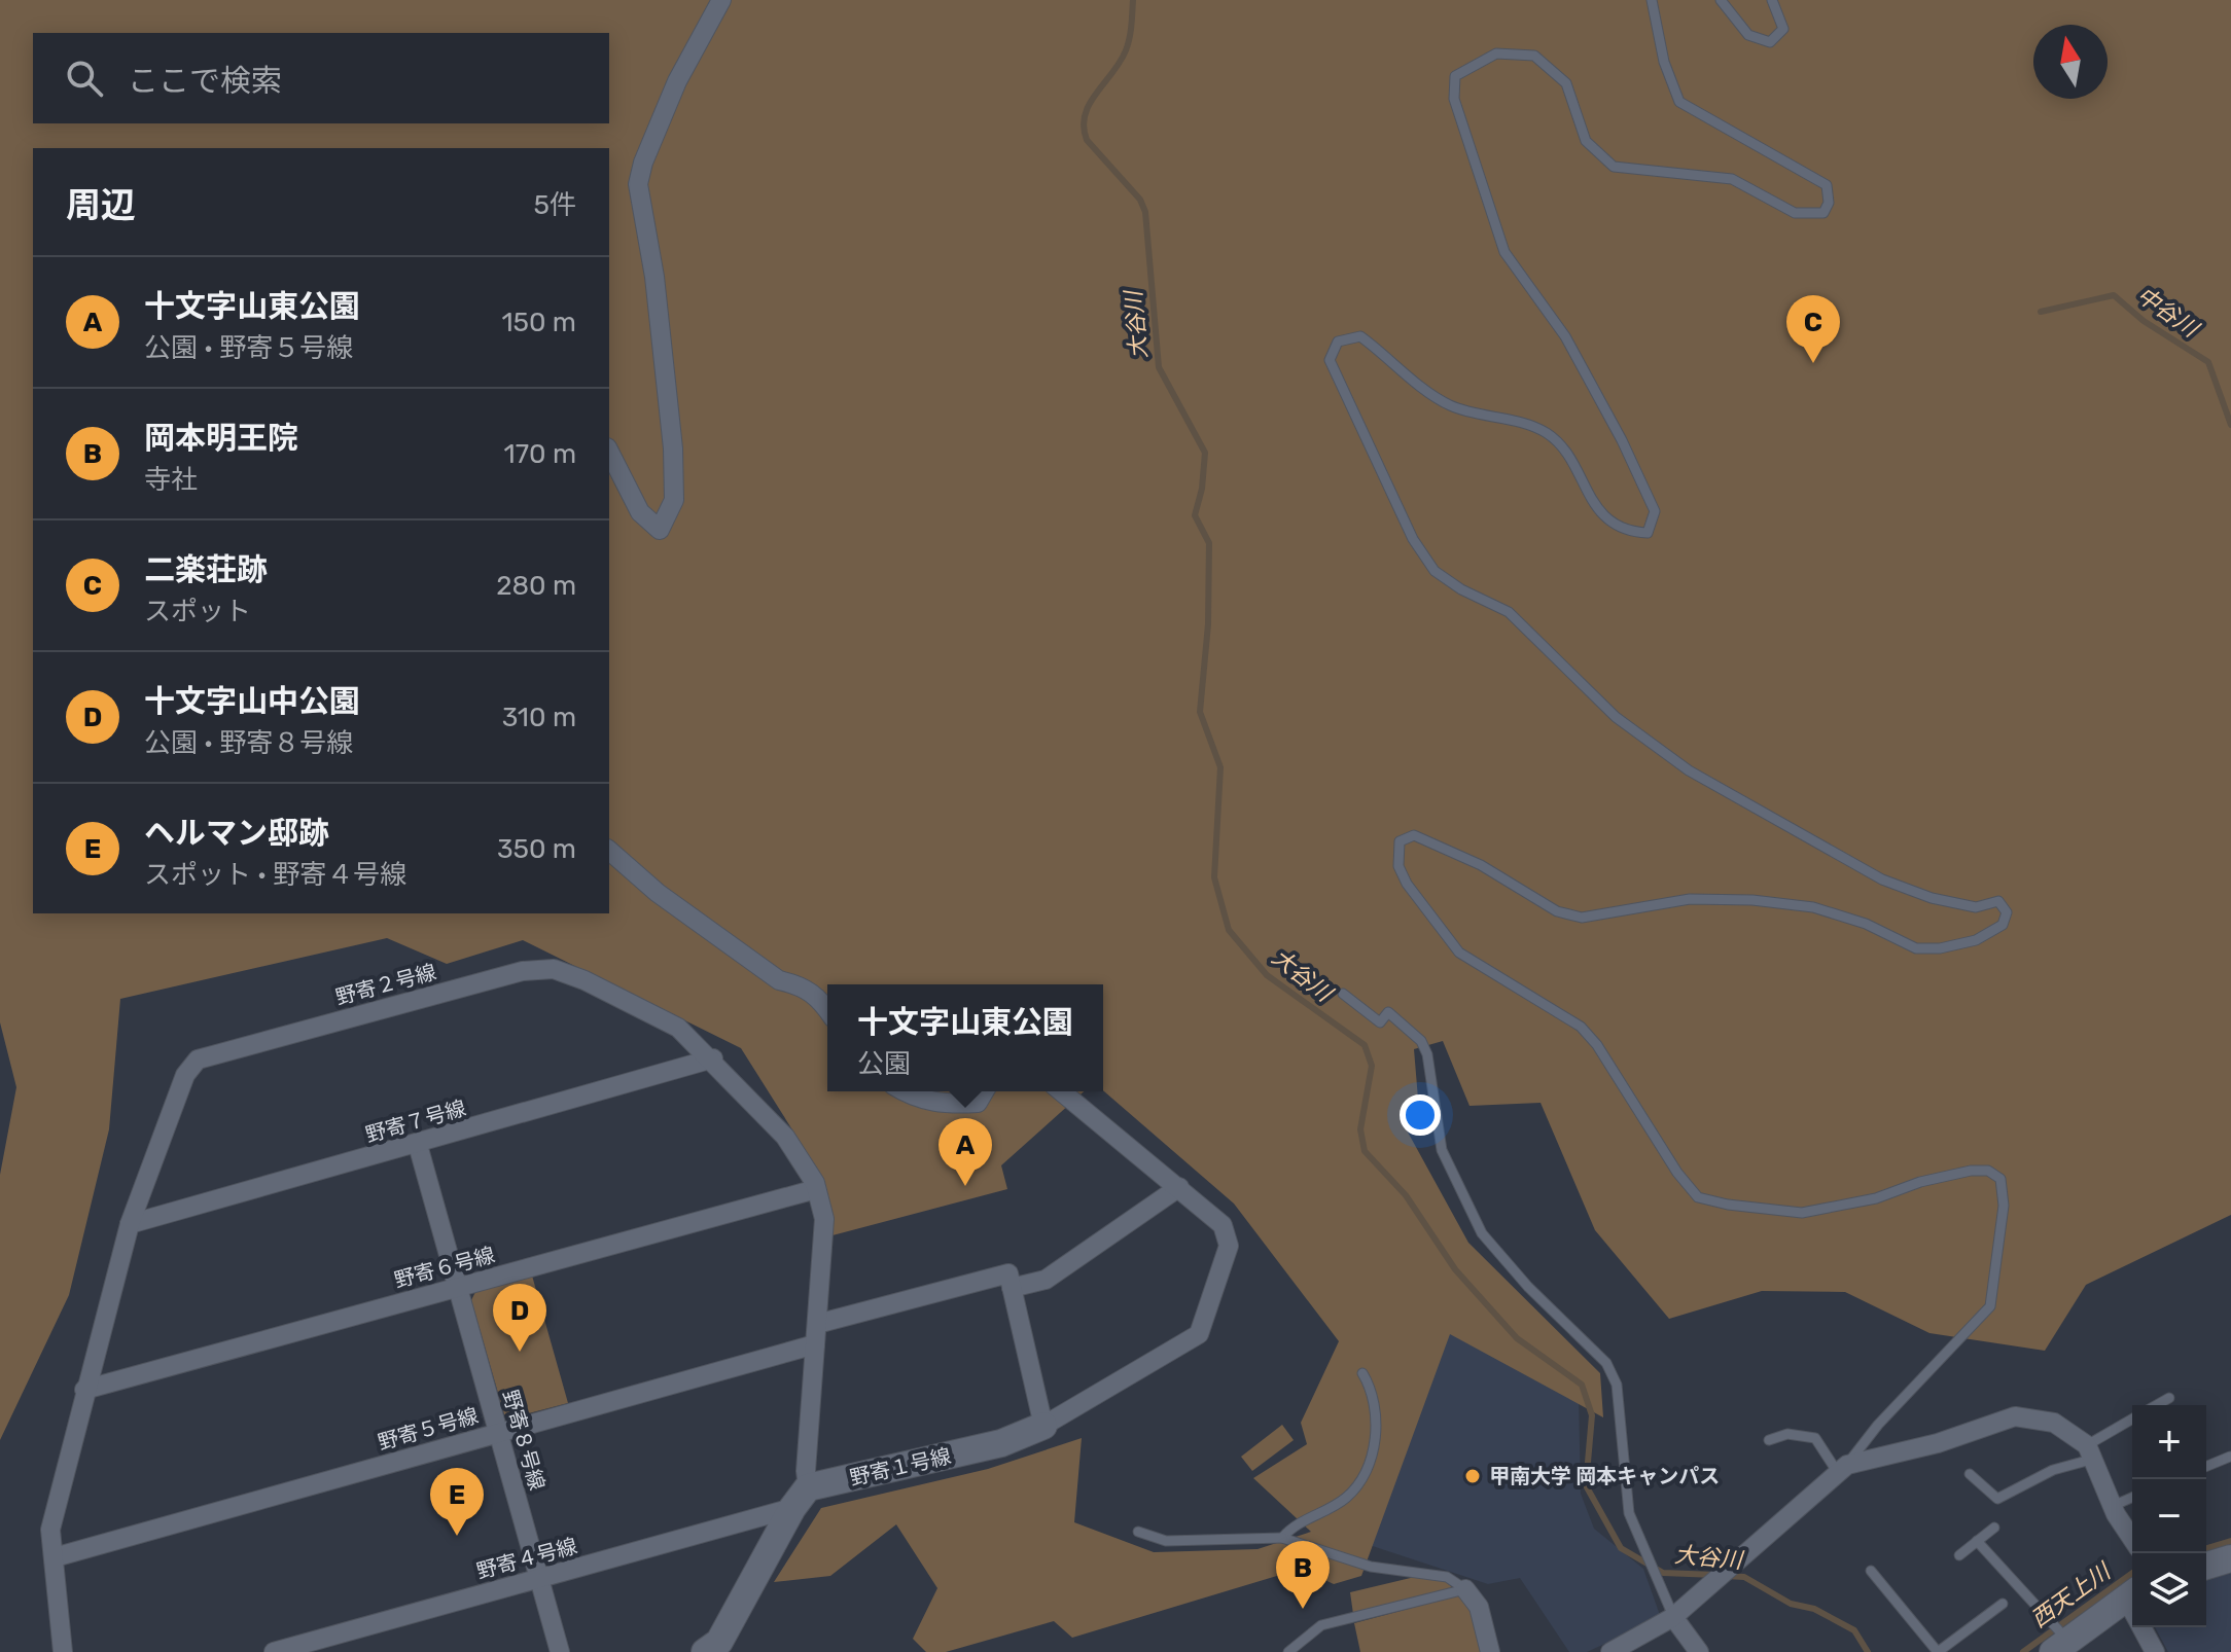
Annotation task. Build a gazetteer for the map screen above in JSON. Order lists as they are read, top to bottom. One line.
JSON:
{"streets":{"street":["野寄２号線","野寄７号線","野寄６号線","野寄５号線","野寄８号線","野寄１号線","野寄４号線"]},"crossings":[["野寄２号線","野寄７号線"],["野寄２号線","野寄６号線"],["野寄２号線","野寄５号線"],["野寄２号線","野寄１号線"],["野寄２号線","野寄４号線"],["野寄７号線","野寄８号線"],["野寄６号線","野寄８号線"],["野寄５号線","野寄８号線"],["野寄８号線","野寄４号線"],["野寄１号線","野寄４号線"]],"water":["中谷川","大谷川","西天上川"],"places":["甲南大学 岡本キャンパス"],"north":"top","page":{"search":"ここで検索","heading":["周辺","5件"],"list":[{"mark":"A","name":"十文字山東公園","note":"公園 · 野寄５号線","value":"150 m"},{"mark":"B","name":"岡本明王院","note":"寺社","value":"170 m"},{"mark":"C","name":"二楽荘跡","note":"スポット","value":"280 m"},{"mark":"D","name":"十文字山中公園","note":"公園 · 野寄８号線","value":"310 m"},{"mark":"E","name":"ヘルマン邸跡","note":"スポット · 野寄４号線","value":"350 m"}],"pins":["C","A","D","E","B"],"popup":["十文字山東公園","公園"],"map_buttons":["+","−"]}}
